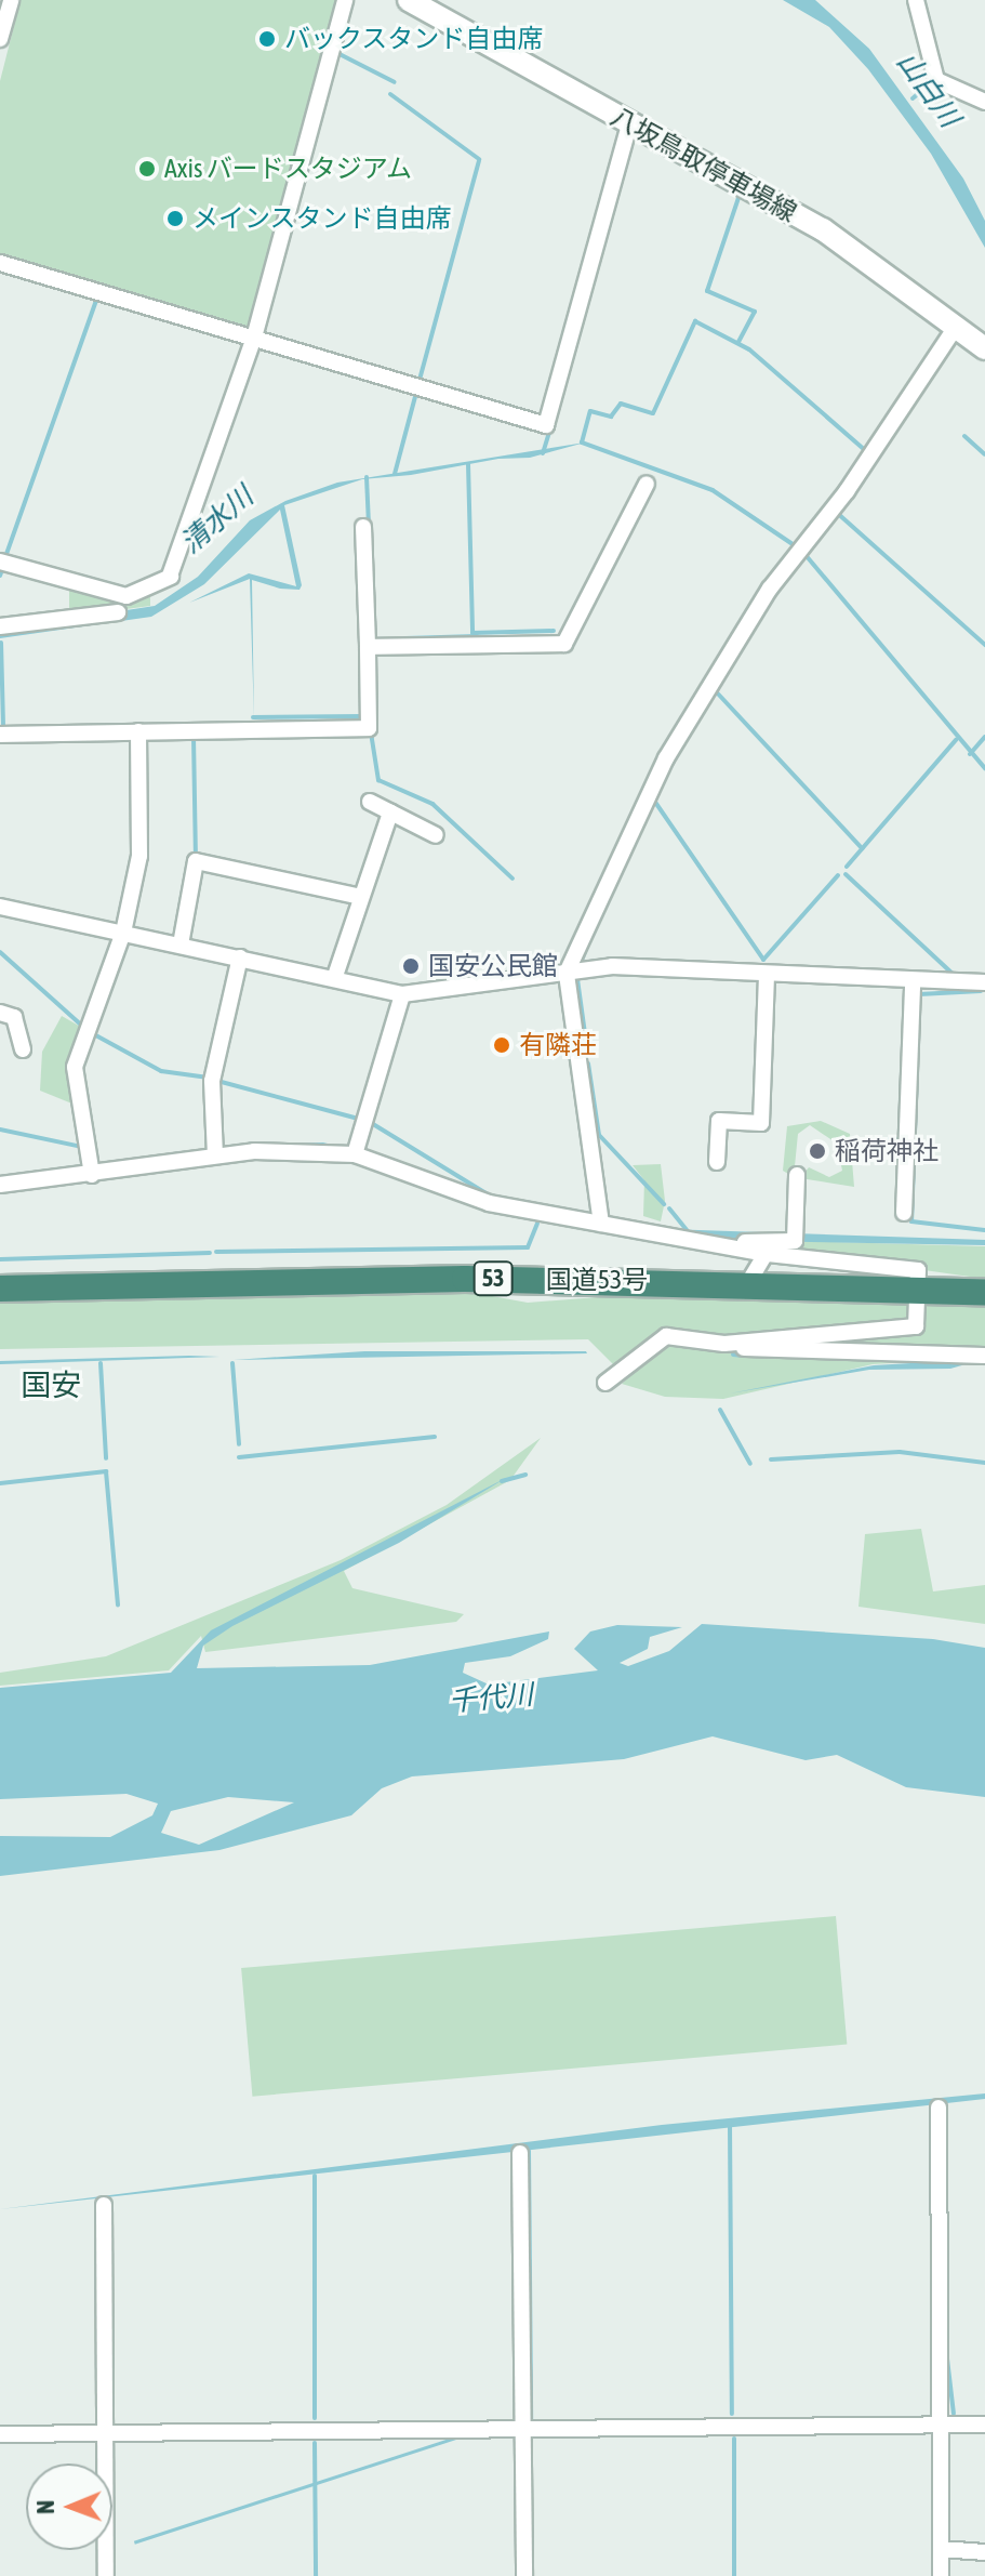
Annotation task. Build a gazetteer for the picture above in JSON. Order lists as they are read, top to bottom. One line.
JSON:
{"streets":{"highway":["53","国道53号"],"main road":["八坂鳥取停車場線"]},"districts":["国安"],"water":["山白川","清水川","千代川"],"places":["バックスタンド自由席","Axis バードスタジアム","メインスタンド自由席","国安公民館","有隣荘","稲荷神社"],"north":"left"}
